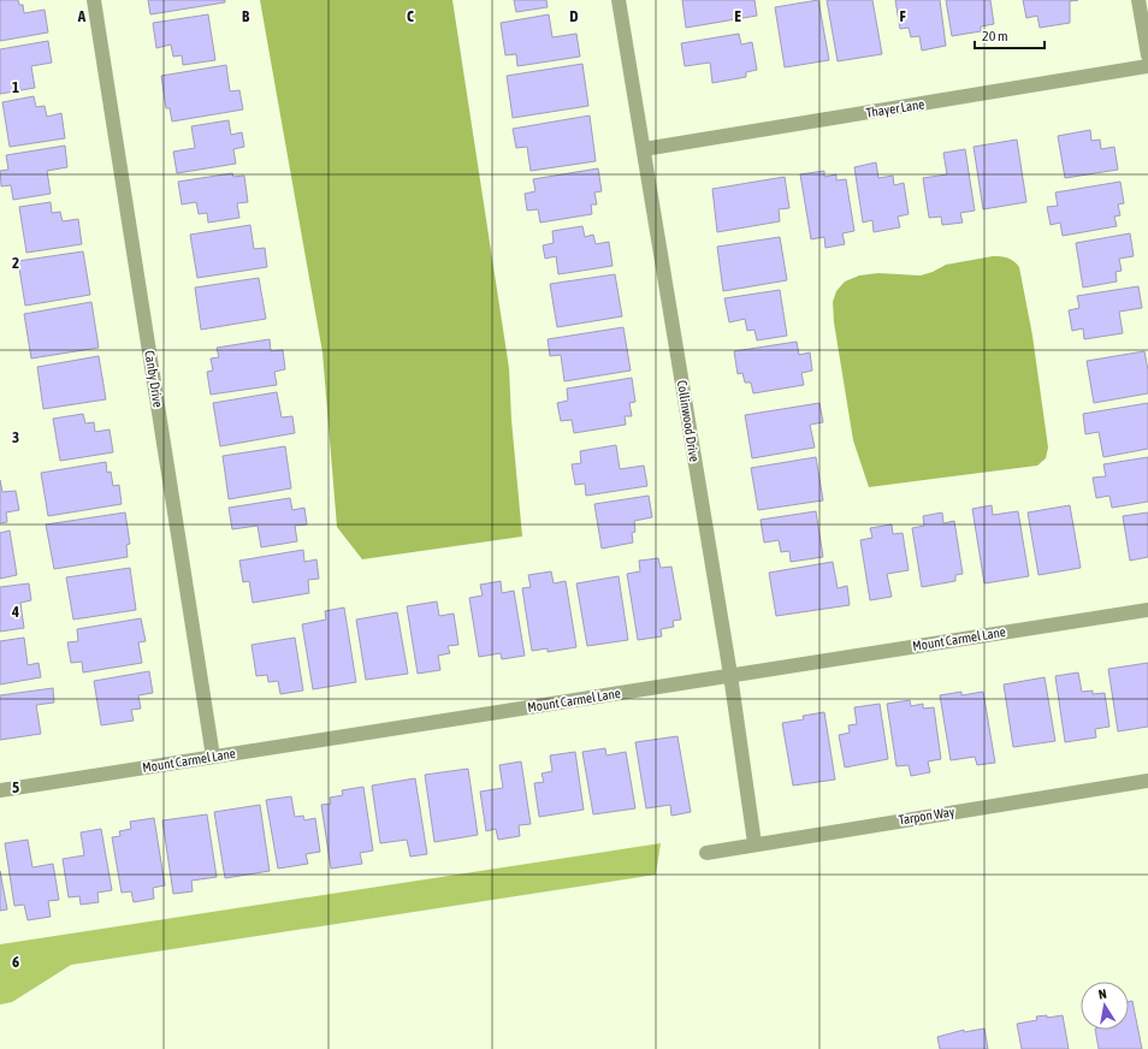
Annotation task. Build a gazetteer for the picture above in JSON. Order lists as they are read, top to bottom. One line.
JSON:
{"streets":{"street":["Thayer Lane","Canby Drive","Collinwood Drive","Mount Carmel Lane","Tarpon Way"]},"crossings":[["Thayer Lane","Collinwood Drive"],["Canby Drive","Mount Carmel Lane"],["Collinwood Drive","Mount Carmel Lane"],["Collinwood Drive","Tarpon Way"]],"scale_bar":"20 m","north":"top","grid":{"columns":["A","B","C","D","E","F"],"rows":["1","2","3","4","5","6"]}}
